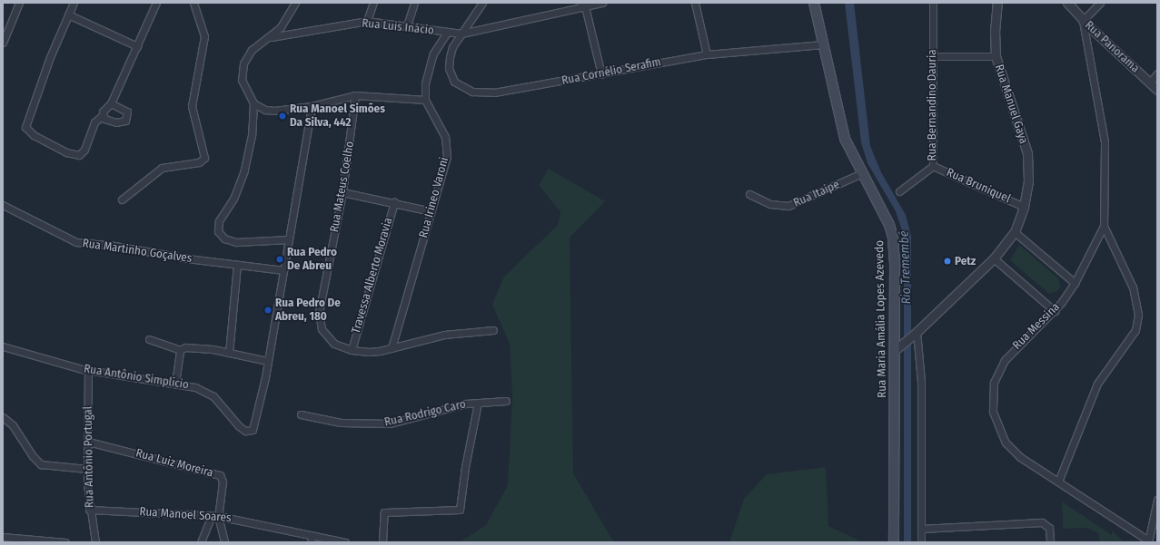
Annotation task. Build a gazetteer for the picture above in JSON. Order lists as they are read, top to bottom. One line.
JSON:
{"streets":{"main road":["Rua Maria Amália Lopes Azevedo"],"street":["Rua Luis Inácio","Rua Panorama","Rua Cornélio Serafim","Rua Manuel Gaya","Rua Bernandino Dauria","Rua Bruniquel","Rua Mateus Coelho","Rua Itaipe","Rua Irineo Varoni","Rua Martinho Goçalves","Travessa Alberto Moravia","Rua Messina","Rua Antônio Simplício","Rua Rodrigo Caro","Rua Antônio Portugal","Rua Luiz Moreira","Rua Manoel Soares"]},"crossings":[["Rua Luis Inácio","Rua Cornélio Serafim"],["Rua Panorama","Rua Messina"],["Rua Cornélio Serafim","Rua Maria Amália Lopes Azevedo"],["Rua Manuel Gaya","Rua Bruniquel"],["Rua Manuel Gaya","Rua Maria Amália Lopes Azevedo"],["Rua Bernandino Dauria","Rua Bruniquel"],["Rua Mateus Coelho","Travessa Alberto Moravia"],["Rua Itaipe","Rua Maria Amália Lopes Azevedo"],["Rua Antônio Simplício","Rua Antônio Portugal"],["Rua Antônio Portugal","Rua Luiz Moreira"],["Rua Antônio Portugal","Rua Manoel Soares"],["Rua Luiz Moreira","Rua Manoel Soares"]],"water":["Rio Tremembé"],"places":["Rua Manoel Simões Da Silva, 442","Rua Pedro De Abreu","Petz","Rua Pedro De Abreu, 180"]}
